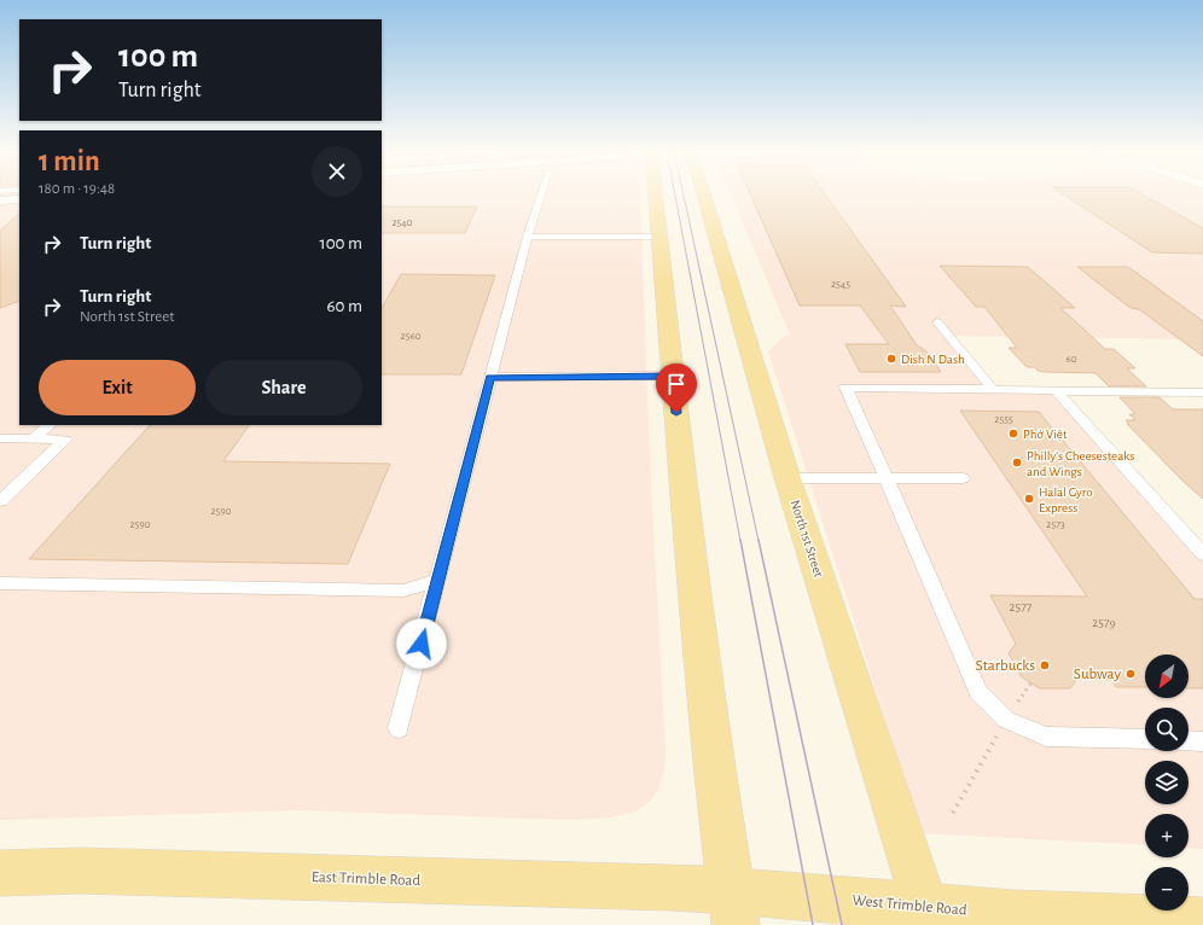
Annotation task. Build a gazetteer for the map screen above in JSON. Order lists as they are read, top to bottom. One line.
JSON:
{"streets":{"main road":["North 1st Street","East Trimble Road","West Trimble Road"]},"crossings":[["North 1st Street","West Trimble Road"],["East Trimble Road","West Trimble Road"]],"places":["Dish N Dash","Phở Việt","Philly’s Cheesesteaks and Wings","Halal Gyro Express","Starbucks","Subway"],"house_numbers":["2540","2545","2560","60","2555","2590","2590","2573","2577","2579"],"north":"bottom left","page":{"turn":["100 m","Turn right"],"heading":["1 min","180 m · 19:48"],"list":[{"name":"Turn right","value":"100 m"},{"name":"Turn right","note":"North 1st Street","value":"60 m"}],"buttons":["Exit","Share"],"map_buttons":["+","−"]}}
